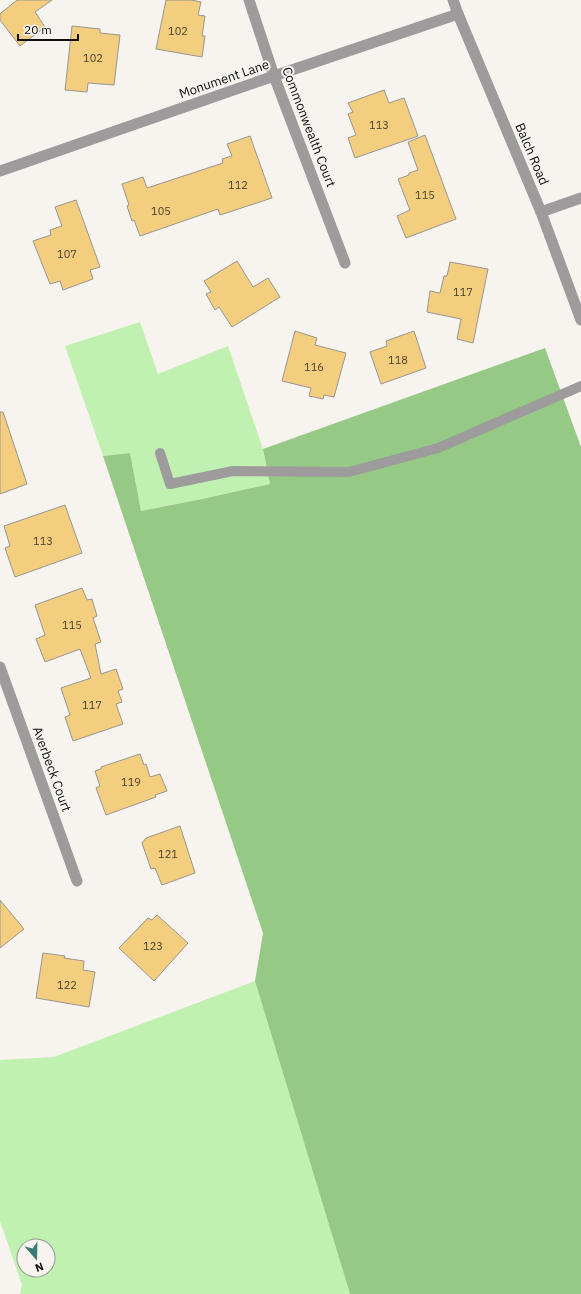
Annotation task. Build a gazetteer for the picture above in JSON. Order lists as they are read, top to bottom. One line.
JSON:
{"streets":{"street":["Monument Lane","Commonwealth Court","Balch Road","Averbeck Court"]},"crossings":[["Monument Lane","Commonwealth Court"],["Monument Lane","Balch Road"]],"house_numbers":["102","102","113","112","115","105","107","117","118","116","113","115","117","119","121","123","122"],"scale_bar":"20 m","north":"bottom"}
